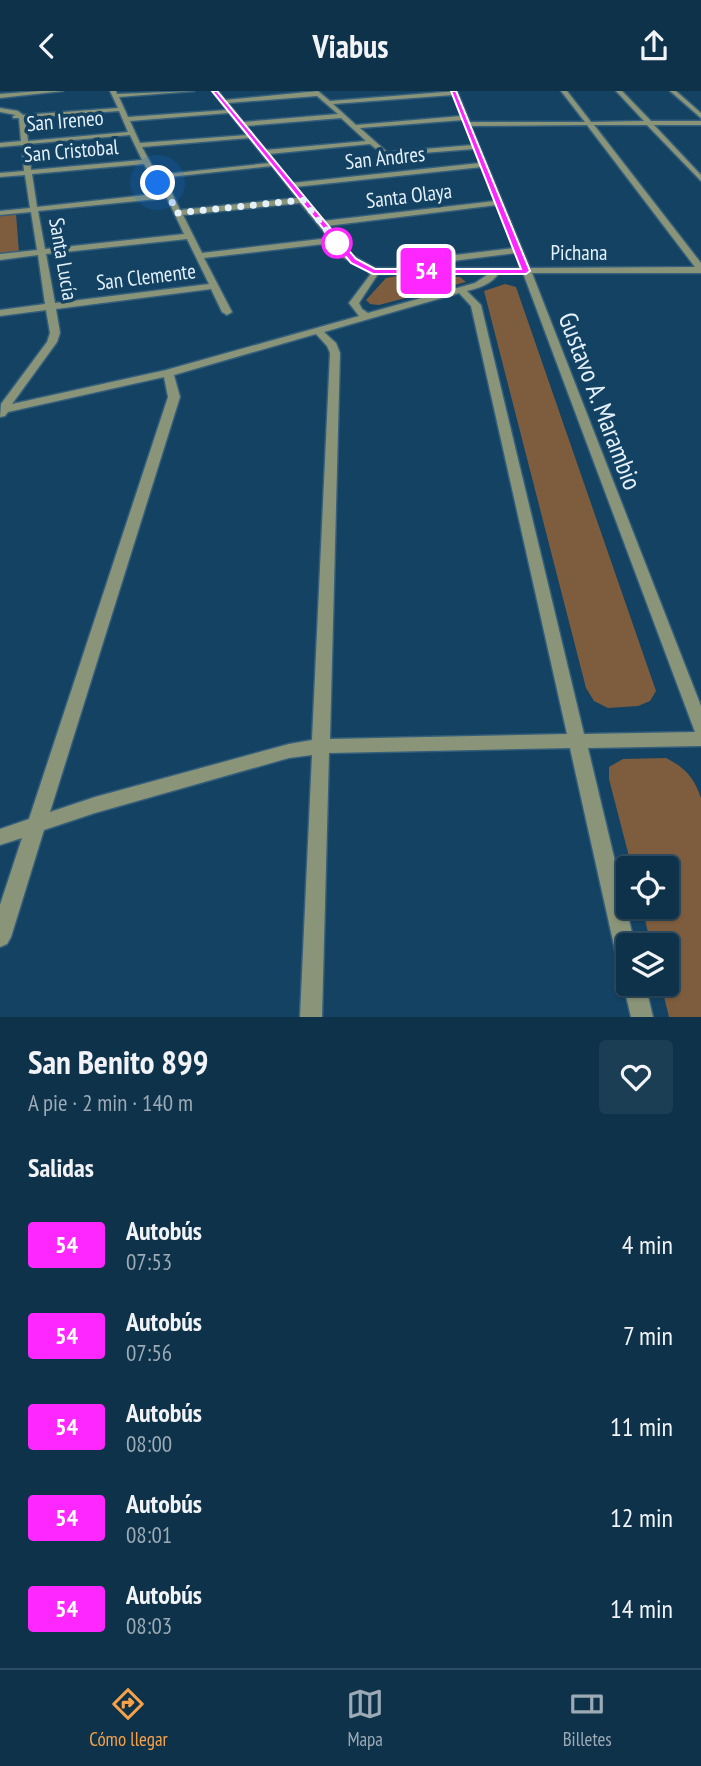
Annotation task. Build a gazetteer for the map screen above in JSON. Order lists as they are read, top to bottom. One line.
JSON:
{"streets":{"street":["San Ireneo","San Cristobal","San Andres","Santa Olaya","Pichana","Santa Lucía","San Clemente","Gustavo A. Marambio"]},"crossings":[["San Ireneo","Santa Lucía"],["San Cristobal","Santa Lucía"],["San Andres","Gustavo A. Marambio"],["Santa Olaya","Gustavo A. Marambio"],["Pichana","Gustavo A. Marambio"],["Santa Lucía","San Clemente"]],"lines":["bus line 54"],"page":{"header":"Viabus","on_map":"54","heading":[["San Benito 899","A pie · 2 min · 140 m"],"Salidas"],"list":[{"mark":"54","name":"Autobús","note":"07:53","value":"4 min"},{"mark":"54","name":"Autobús","note":"07:56","value":"7 min"},{"mark":"54","name":"Autobús","note":"08:00","value":"11 min"},{"mark":"54","name":"Autobús","note":"08:01","value":"12 min"},{"mark":"54","name":"Autobús","note":"08:03","value":"14 min"}],"tabs":["Cómo llegar","Mapa","Billetes"]}}
